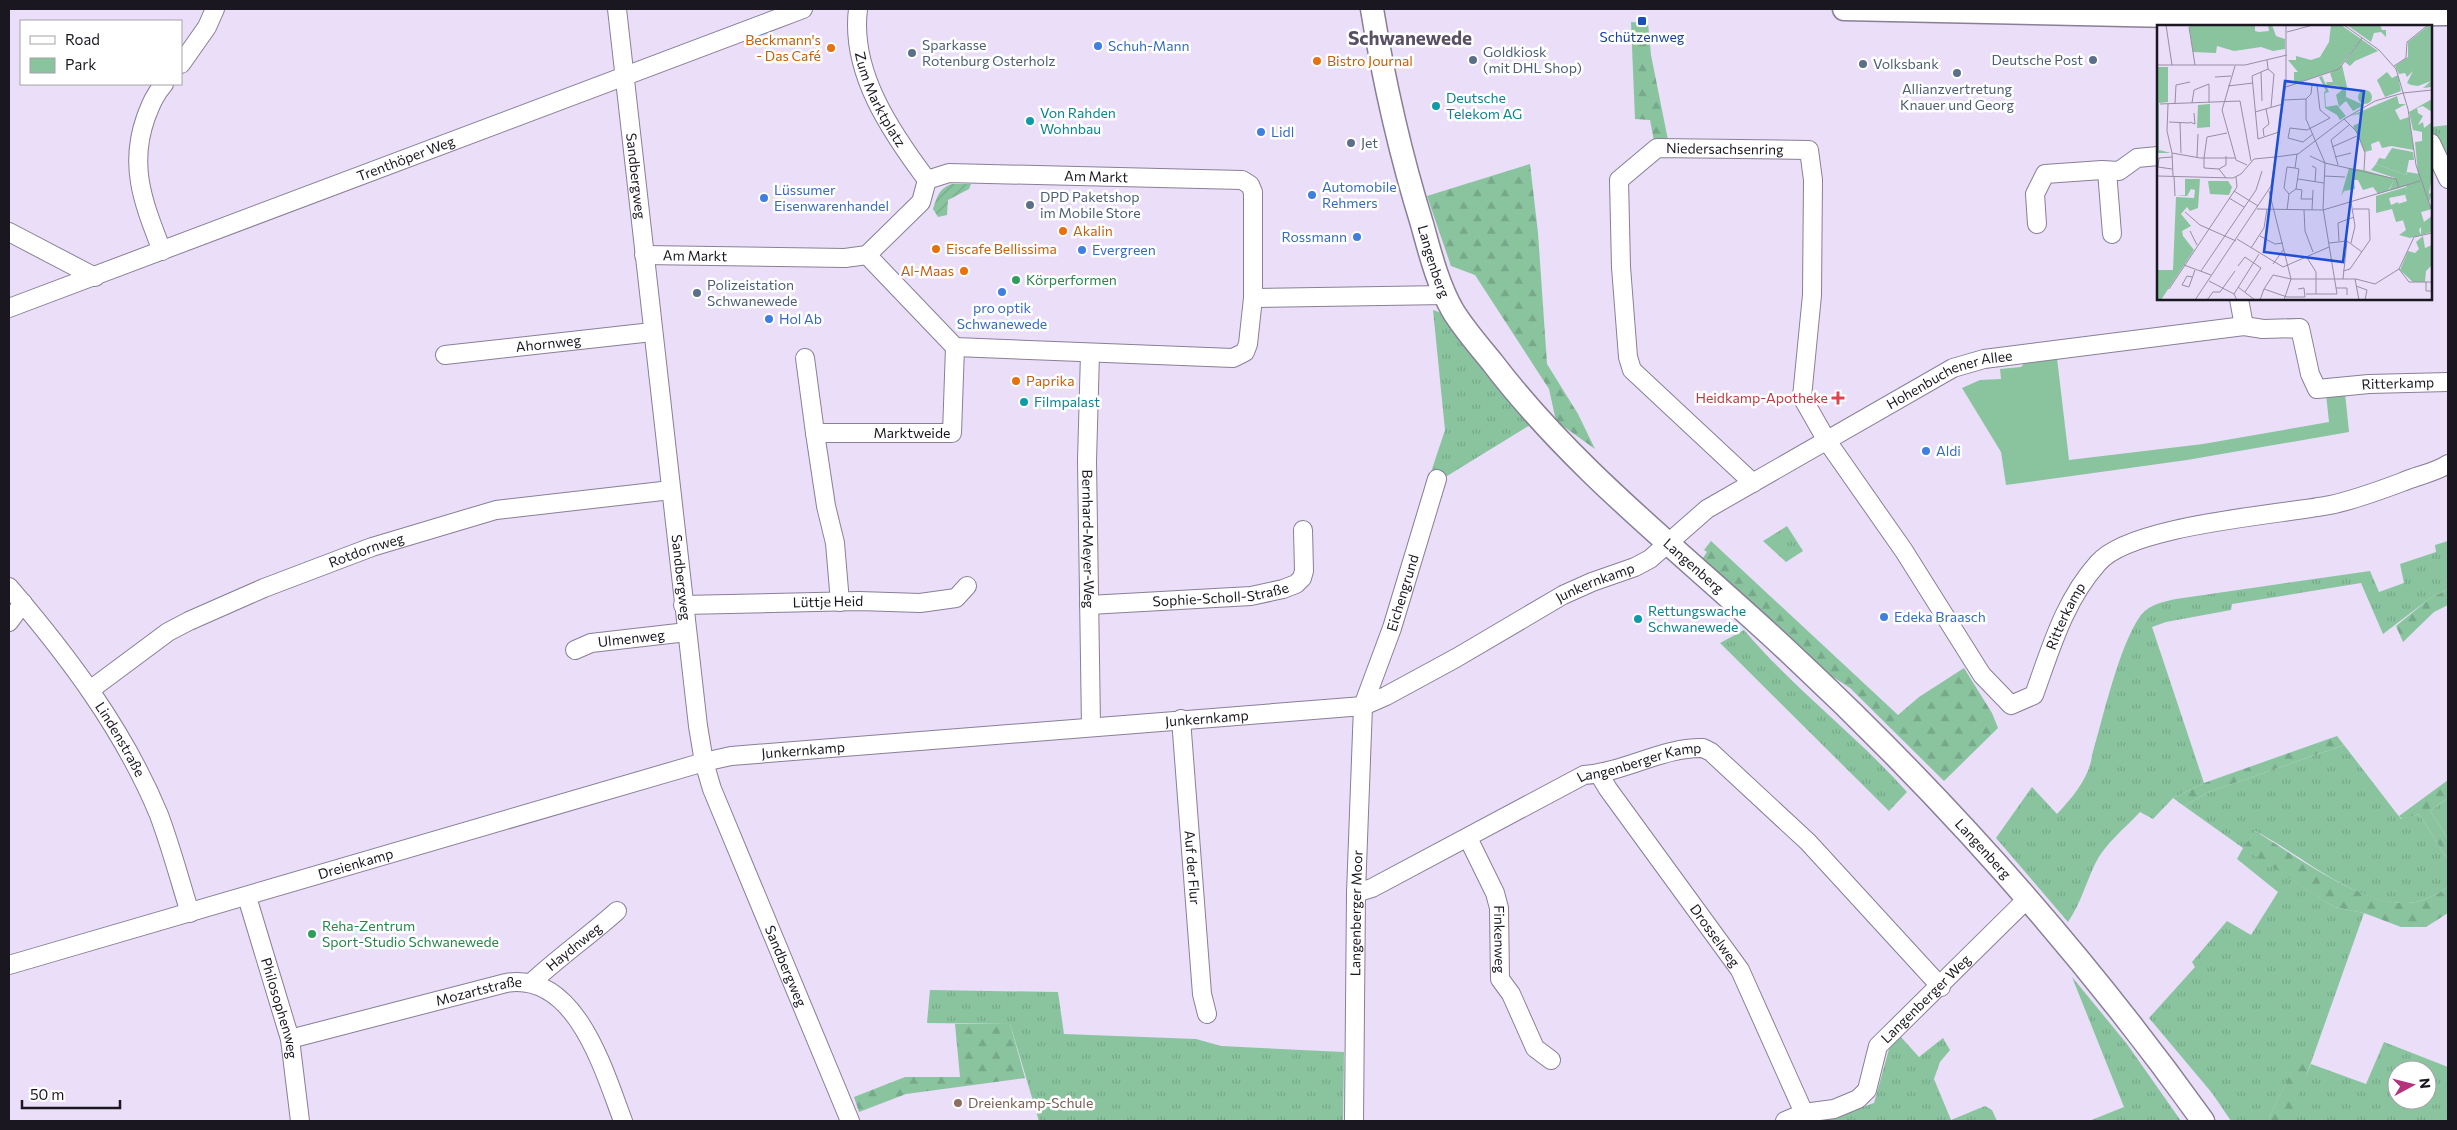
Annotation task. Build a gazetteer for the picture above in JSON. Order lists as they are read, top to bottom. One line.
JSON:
{"streets":{"main road":["Langenberg"],"street":["Zum Marktplatz","Niedersachsenring","Trenthöper Weg","Sandbergweg","Am Markt","Ahornweg","Hohenbuchener Allee","Ritterkamp","Marktweide","Bernhard-Meyer-Weg","Rotdornweg","Junkernkamp","Sophie-Scholl-Straße","Eichengrund","Lüttje Heid","Ulmenweg","Lindenstraße","Langenberger Kamp","Dreienkamp","Auf der Flur","Langenberger Moor","Drosselweg","Finkenweg","Haydnweg","Mozartstraße","Langenberger Weg","Philosophenweg"]},"crossings":[["Zum Marktplatz","Am Markt"],["Niedersachsenring","Hohenbuchener Allee"],["Niedersachsenring","Ritterkamp"],["Trenthöper Weg","Sandbergweg"],["Sandbergweg","Am Markt"],["Sandbergweg","Ahornweg"],["Sandbergweg","Rotdornweg"],["Sandbergweg","Junkernkamp"],["Sandbergweg","Lüttje Heid"],["Sandbergweg","Ulmenweg"],["Sandbergweg","Dreienkamp"],["Am Markt","Marktweide"],["Am Markt","Bernhard-Meyer-Weg"],["Langenberg","Hohenbuchener Allee"],["Langenberg","Junkernkamp"],["Langenberg","Langenberger Weg"],["Hohenbuchener Allee","Ritterkamp"],["Hohenbuchener Allee","Junkernkamp"],["Bernhard-Meyer-Weg","Junkernkamp"],["Bernhard-Meyer-Weg","Sophie-Scholl-Straße"],["Rotdornweg","Lindenstraße"],["Junkernkamp","Eichengrund"],["Junkernkamp","Dreienkamp"],["Junkernkamp","Auf der Flur"],["Junkernkamp","Langenberger Moor"],["Eichengrund","Langenberger Moor"],["Lindenstraße","Dreienkamp"],["Langenberger Kamp","Langenberger Moor"],["Langenberger Kamp","Drosselweg"],["Langenberger Kamp","Finkenweg"],["Langenberger Kamp","Langenberger Weg"],["Dreienkamp","Philosophenweg"],["Drosselweg","Langenberger Weg"],["Haydnweg","Mozartstraße"],["Mozartstraße","Philosophenweg"]],"districts":["Schwanewede"],"places":{"transit":["Schützenweg"],"other":["Schuh-Mann","Beckmann's - Das Café","Sparkasse Rotenburg Osterholz","Goldkiosk (mit DHL Shop)","Deutsche Post","Bistro Journal","Volksbank","Allianzvertretung Knauer und Georg","Deutsche Telekom AG","Von Rahden Wohnbau","Lidl","Jet","Automobile Rehmers","Lüssumer Eisenwarenhandel","DPD Paketshop im Mobile Store","Akalin","Rossmann","Eiscafe Bellissima","Evergreen","Al-Maas","Körperformen","pro optik Schwanewede","Polizeistation Schwanewede","Hol Ab","Paprika","Filmpalast","Aldi","Edeka Braasch","Rettungswache Schwanewede","Reha-Zentrum Sport-Studio Schwanewede","Dreienkamp-Schule"],"health":["Heidkamp-Apotheke"]},"legend":["Road","Park"],"scale_bar":"50 m","north":"right"}
